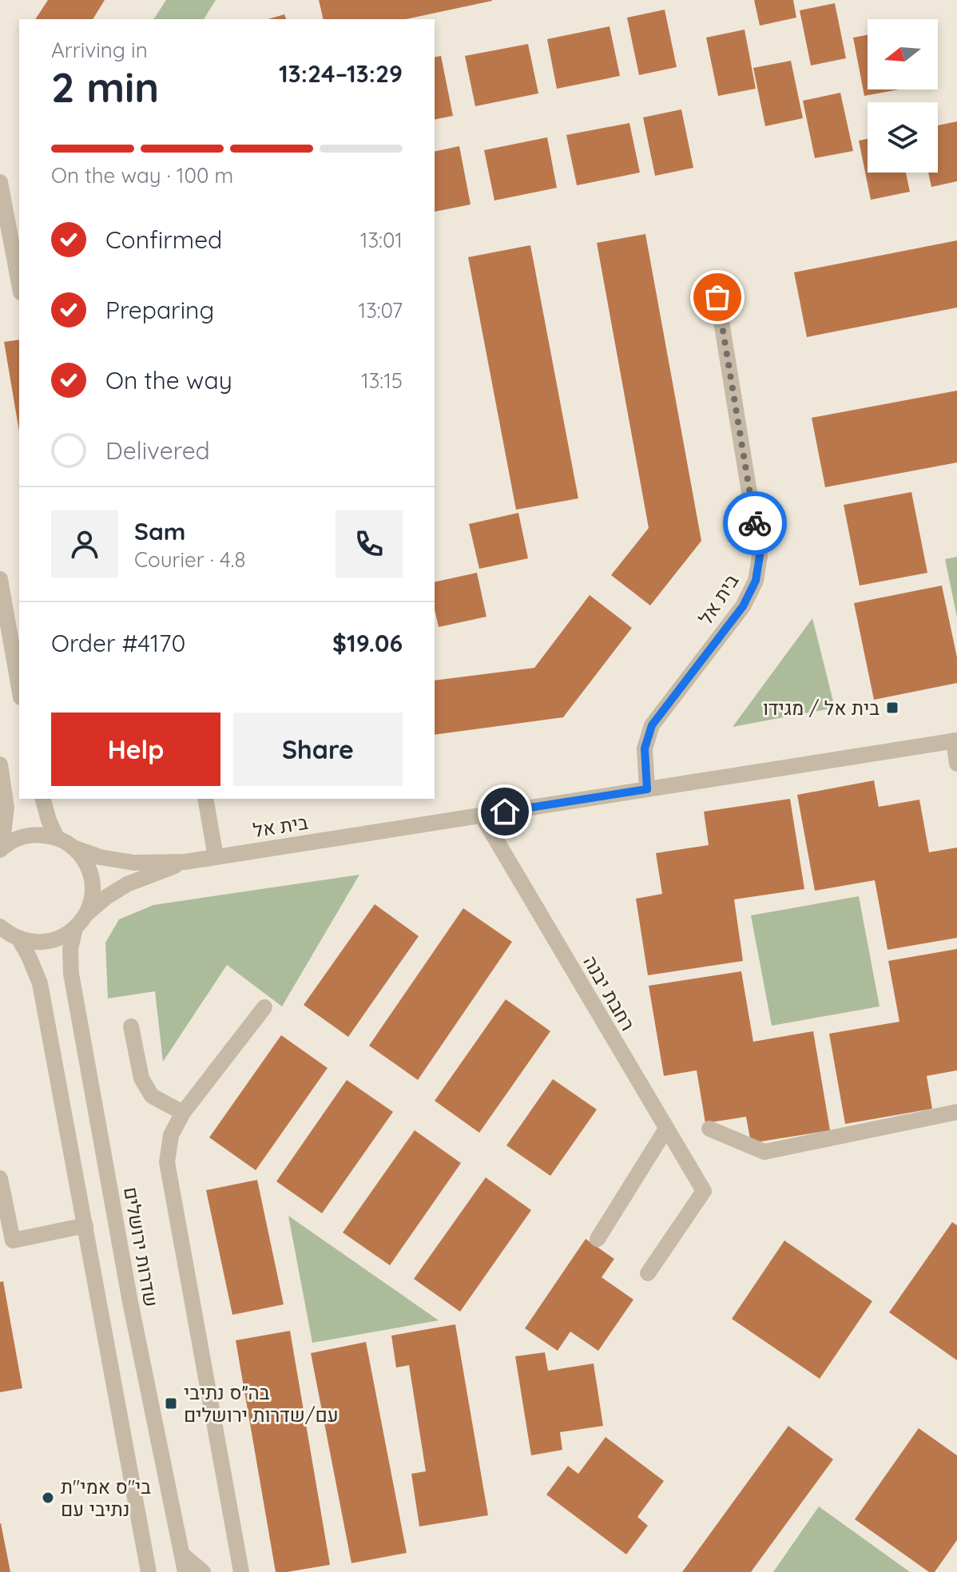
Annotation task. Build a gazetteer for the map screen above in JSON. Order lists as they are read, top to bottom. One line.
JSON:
{"streets":{"street":["בית אל","רחבת יבנה","שדרות ירושלים"]},"crossings":[["בית אל","רחבת יבנה"],["בית אל","שדרות ירושלים"]],"places":{"transit":["בית אל / מגידו","בה״ס נתיבי עם/שדרות ירושלים"],"other":["בי\"ס אמי\"ת נתיבי עם"]},"north":"left","page":{"heading":["2 min","Arriving in","13:24–13:29"],"panel":["Sam","Courier · 4.8","Order #4170","$19.06"],"bar":"On the way · 100 m","list":[["Confirmed","13:01"],["Preparing","13:07"],["On the way","13:15"],"Delivered"],"buttons":["Help","Share"]}}
